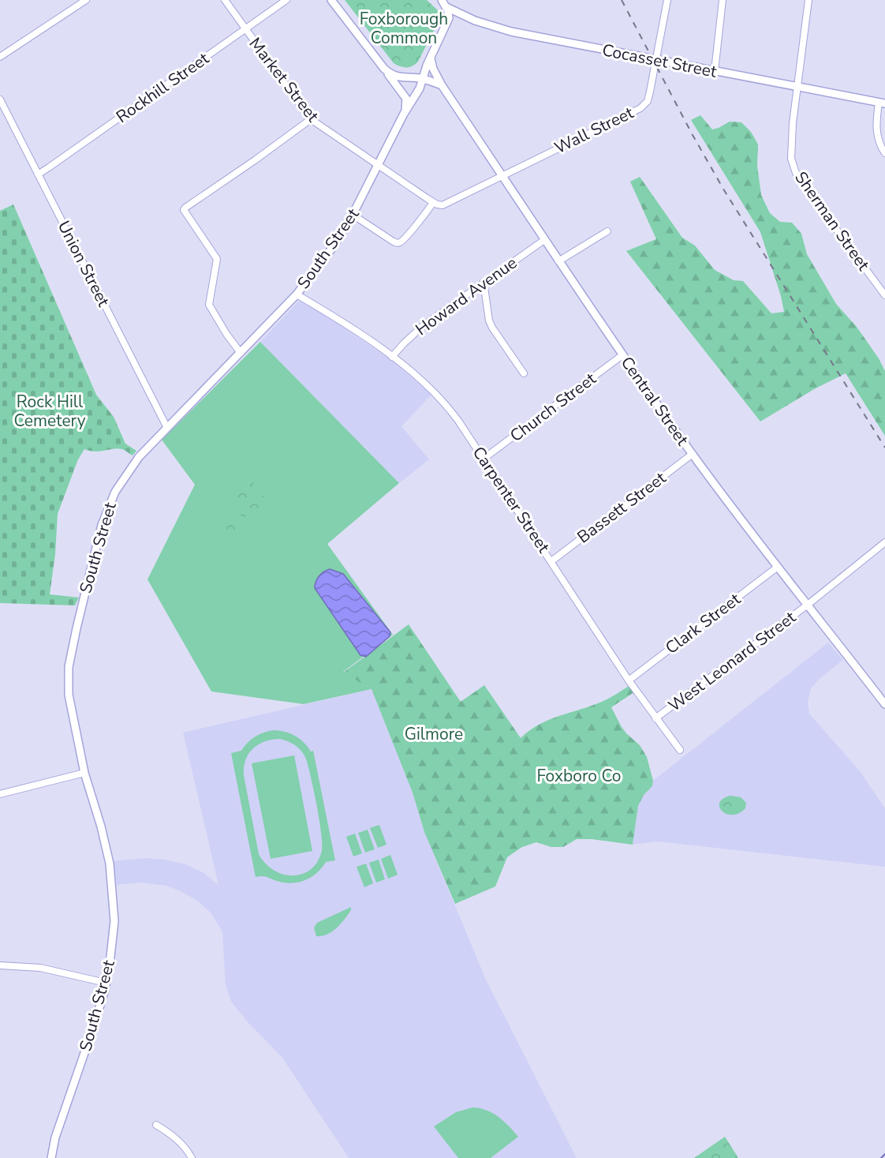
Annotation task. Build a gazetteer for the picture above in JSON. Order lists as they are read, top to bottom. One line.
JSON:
{"streets":{"main road":["Cocasset Street","South Street","Central Street"],"street":["Market Street","Rockhill Street","Wall Street","Sherman Street","Union Street","Howard Avenue","Church Street","Carpenter Street","Bassett Street","Clark Street","West Leonard Street"]},"crossings":[["Cocasset Street","Wall Street"],["Cocasset Street","Sherman Street"],["Cocasset Street","South Street"],["Market Street","Rockhill Street"],["Market Street","Wall Street"],["Market Street","South Street"],["Rockhill Street","Union Street"],["Wall Street","Central Street"],["South Street","Union Street"],["South Street","Central Street"],["South Street","Carpenter Street"],["Howard Avenue","Central Street"],["Howard Avenue","Carpenter Street"],["Central Street","Church Street"],["Central Street","Bassett Street"],["Central Street","Clark Street"],["Central Street","West Leonard Street"],["Church Street","Carpenter Street"],["Carpenter Street","Bassett Street"],["Carpenter Street","Clark Street"],["Carpenter Street","West Leonard Street"]],"parks":["Foxborough Common","Rock Hill Cemetery","Gilmore","Foxboro Co"]}
